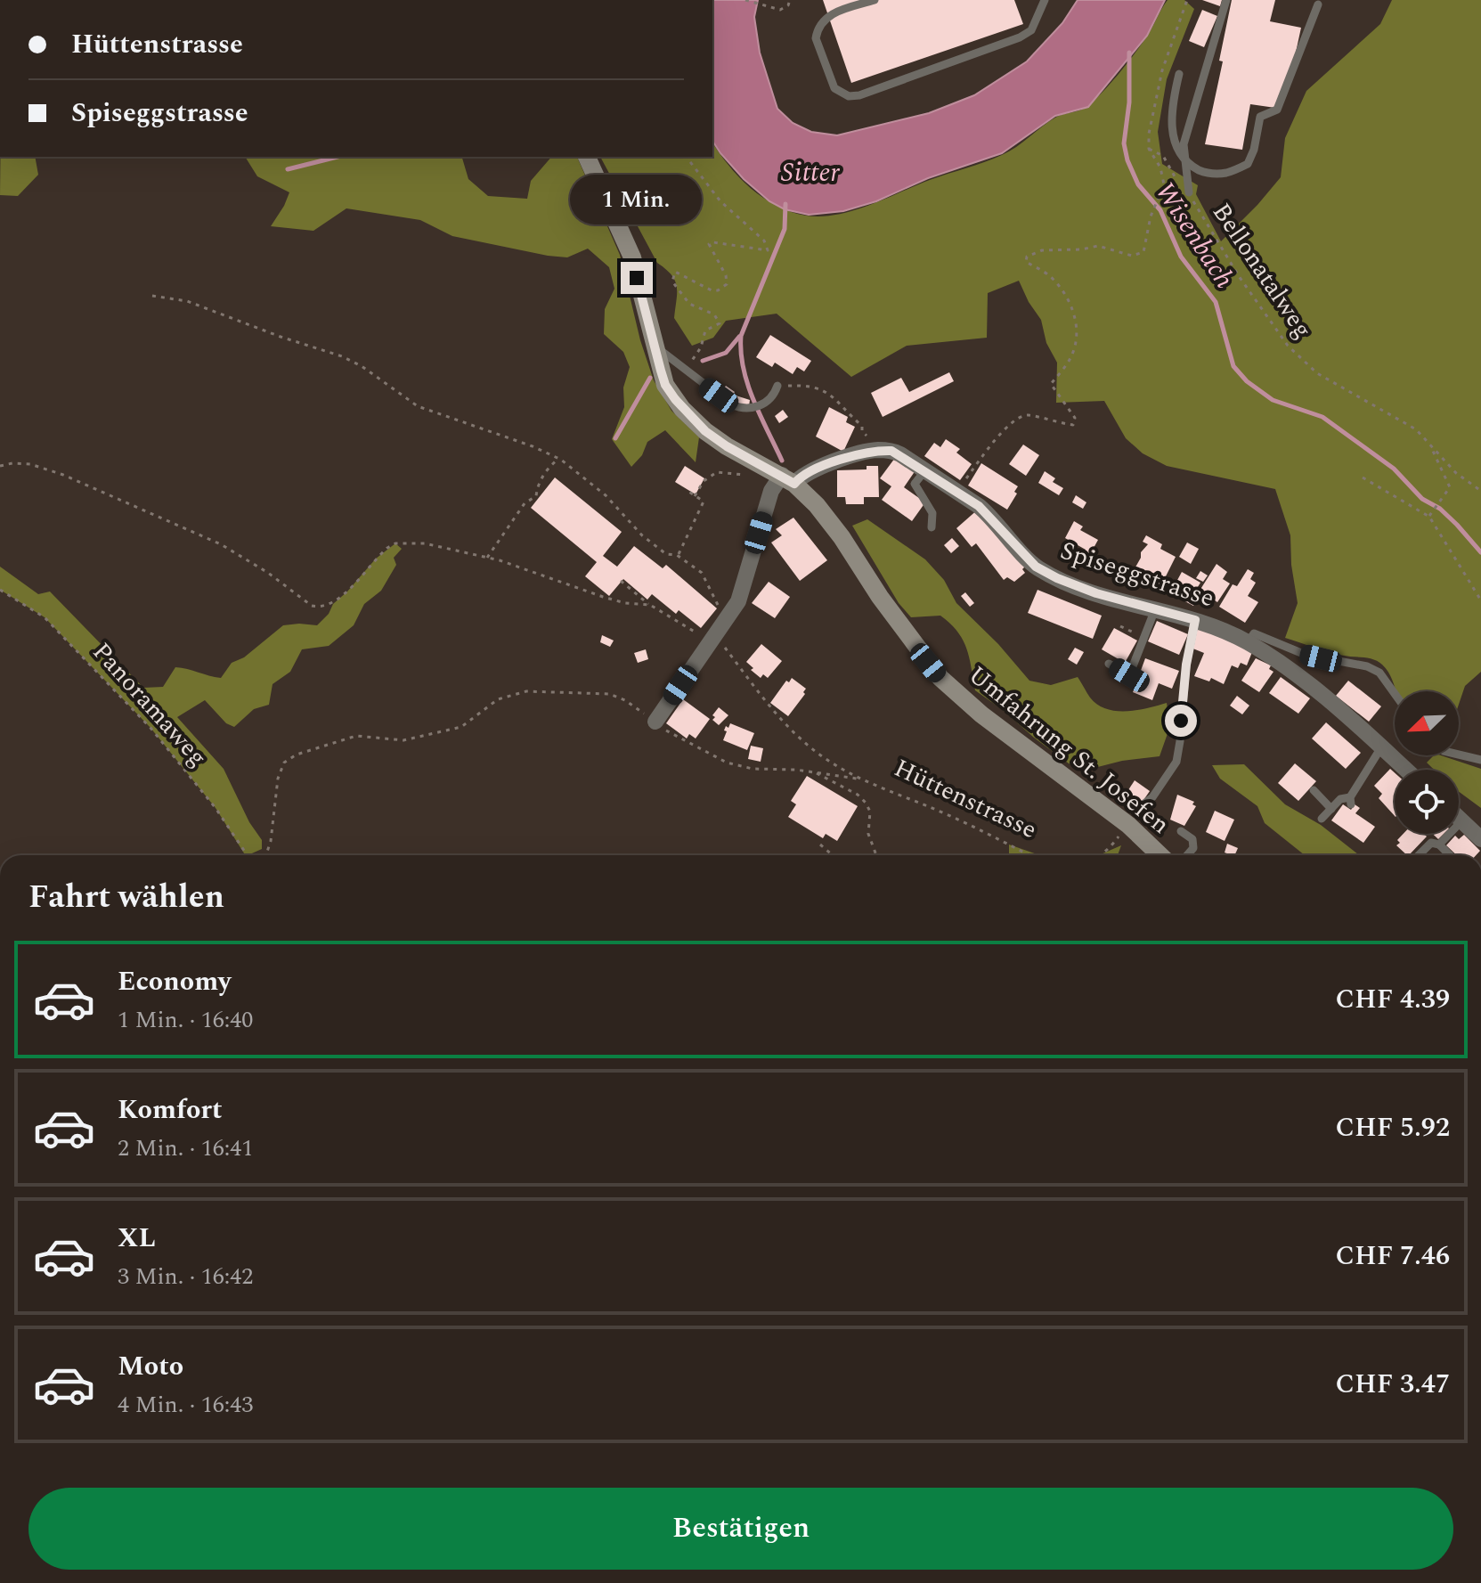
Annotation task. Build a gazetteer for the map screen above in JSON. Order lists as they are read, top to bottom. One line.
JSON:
{"streets":{"street":["Spiseggstrasse","Umfahrung St. Josefen"],"path":["Bellonatalweg","Panoramaweg","Hüttenstrasse"]},"crossings":[["Spiseggstrasse","Umfahrung St. Josefen"]],"water":["Sitter","Wisenbach"],"north":"bottom left","page":{"banner":["Hüttenstrasse","Spiseggstrasse"],"bubble":"1 Min.","heading":"Fahrt wählen","list":[{"name":"Economy","note":"1 Min. · 16:40","value":"CHF 4.39"},{"name":"Komfort","note":"2 Min. · 16:41","value":"CHF 5.92"},{"name":"XL","note":"3 Min. · 16:42","value":"CHF 7.46"},{"name":"Moto","note":"4 Min. · 16:43","value":"CHF 3.47"}],"buttons":"Bestätigen"}}
